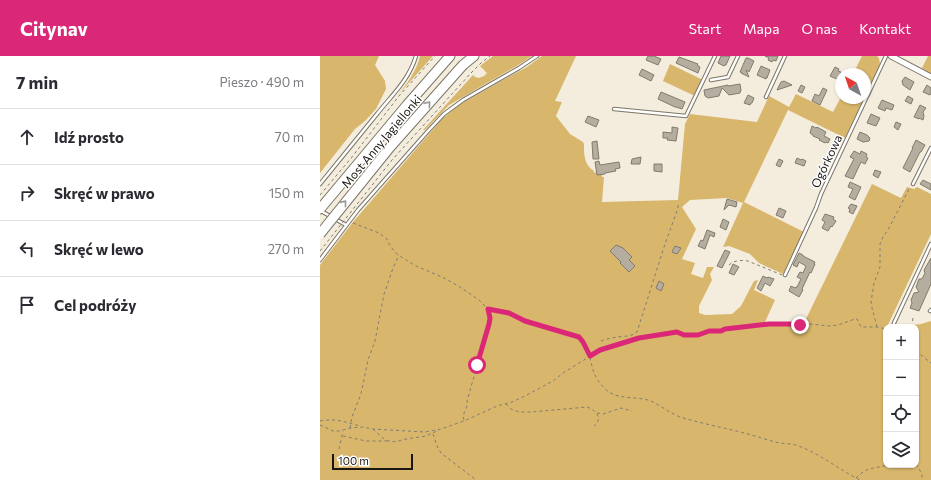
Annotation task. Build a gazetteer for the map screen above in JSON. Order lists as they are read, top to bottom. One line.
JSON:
{"streets":{"highway":["Most Anny Jagiellonki"],"lane":["Ogórkowa"]},"scale_bar":"100 m","north":"top left","page":{"header":"Citynav","nav":["Start","Mapa","O nas","Kontakt"],"heading":["7 min","Pieszo · 490 m"],"list":[["Idź prosto","70 m"],["Skręć w prawo","150 m"],["Skręć w lewo","270 m"],"Cel podróży"],"map_buttons":["+","−"],"scale":"100 m"}}
